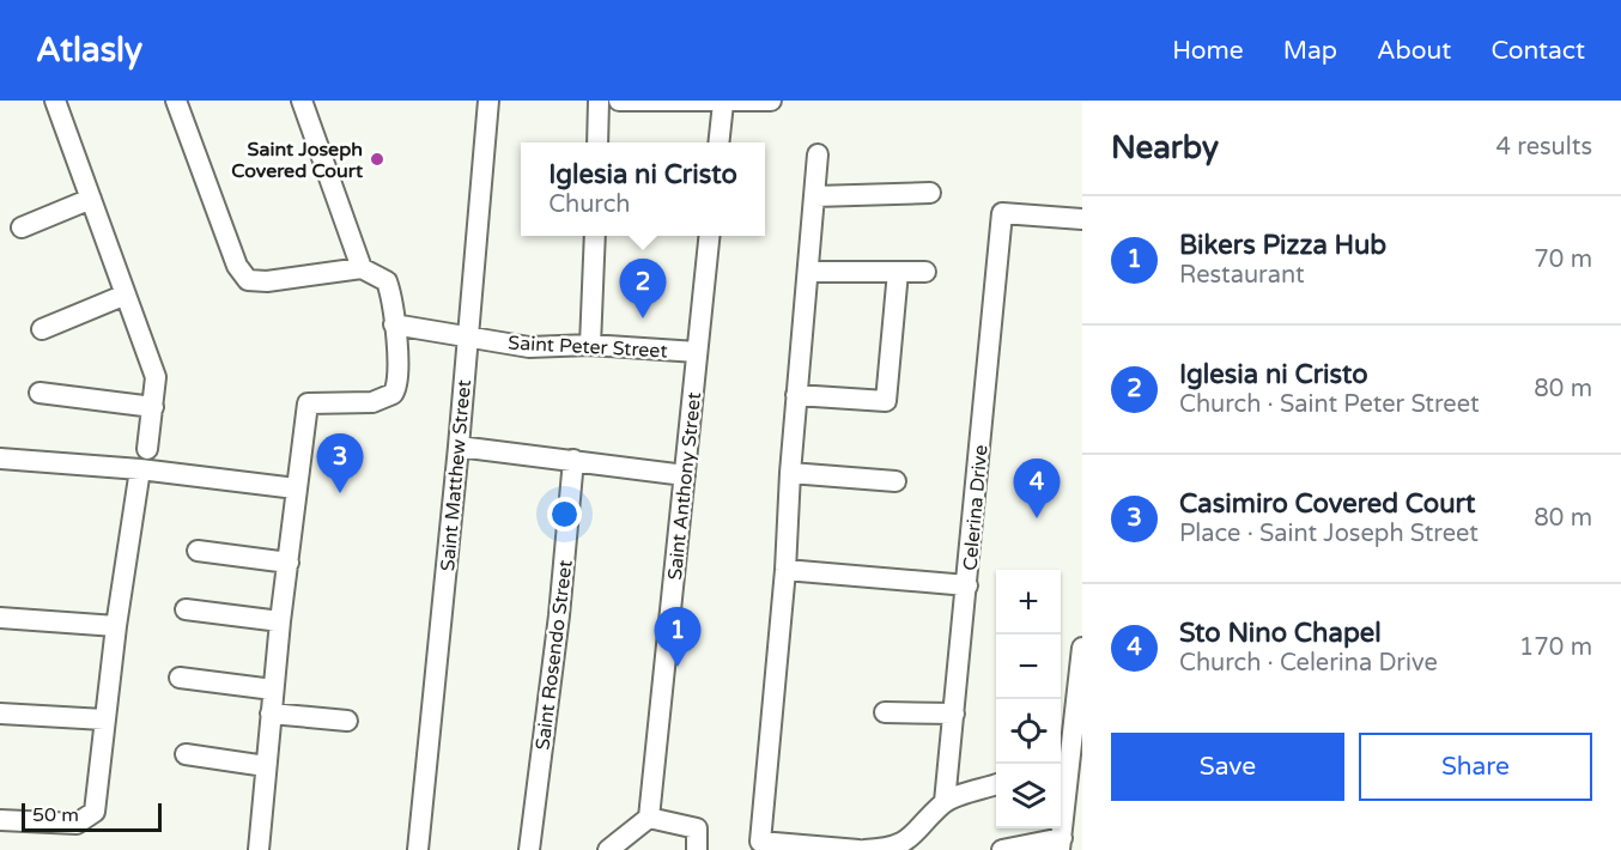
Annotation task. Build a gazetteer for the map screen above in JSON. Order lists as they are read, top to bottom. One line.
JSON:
{"streets":{"street":["Saint Peter Street","Saint Matthew Street","Saint Anthony Street","Celerina Drive","Saint Rosendo Street"]},"crossings":[["Saint Peter Street","Saint Matthew Street"],["Saint Peter Street","Saint Anthony Street"]],"places":["Saint Joseph Covered Court"],"scale_bar":"50 m","page":{"header":"Atlasly","nav":["Home","Map","About","Contact"],"heading":["Nearby","4 results"],"popup":["Iglesia ni Cristo","Church"],"list":[{"mark":"1","name":"Bikers Pizza Hub","note":"Restaurant","value":"70 m"},{"mark":"2","name":"Iglesia ni Cristo","note":"Church · Saint Peter Street","value":"80 m"},{"mark":"3","name":"Casimiro Covered Court","note":"Place · Saint Joseph Street","value":"80 m"},{"mark":"4","name":"Sto Nino Chapel","note":"Church · Celerina Drive","value":"170 m"}],"pins":["2","3","4","1"],"map_buttons":["+","−"],"buttons":["Save","Share"],"scale":"50 m"}}
